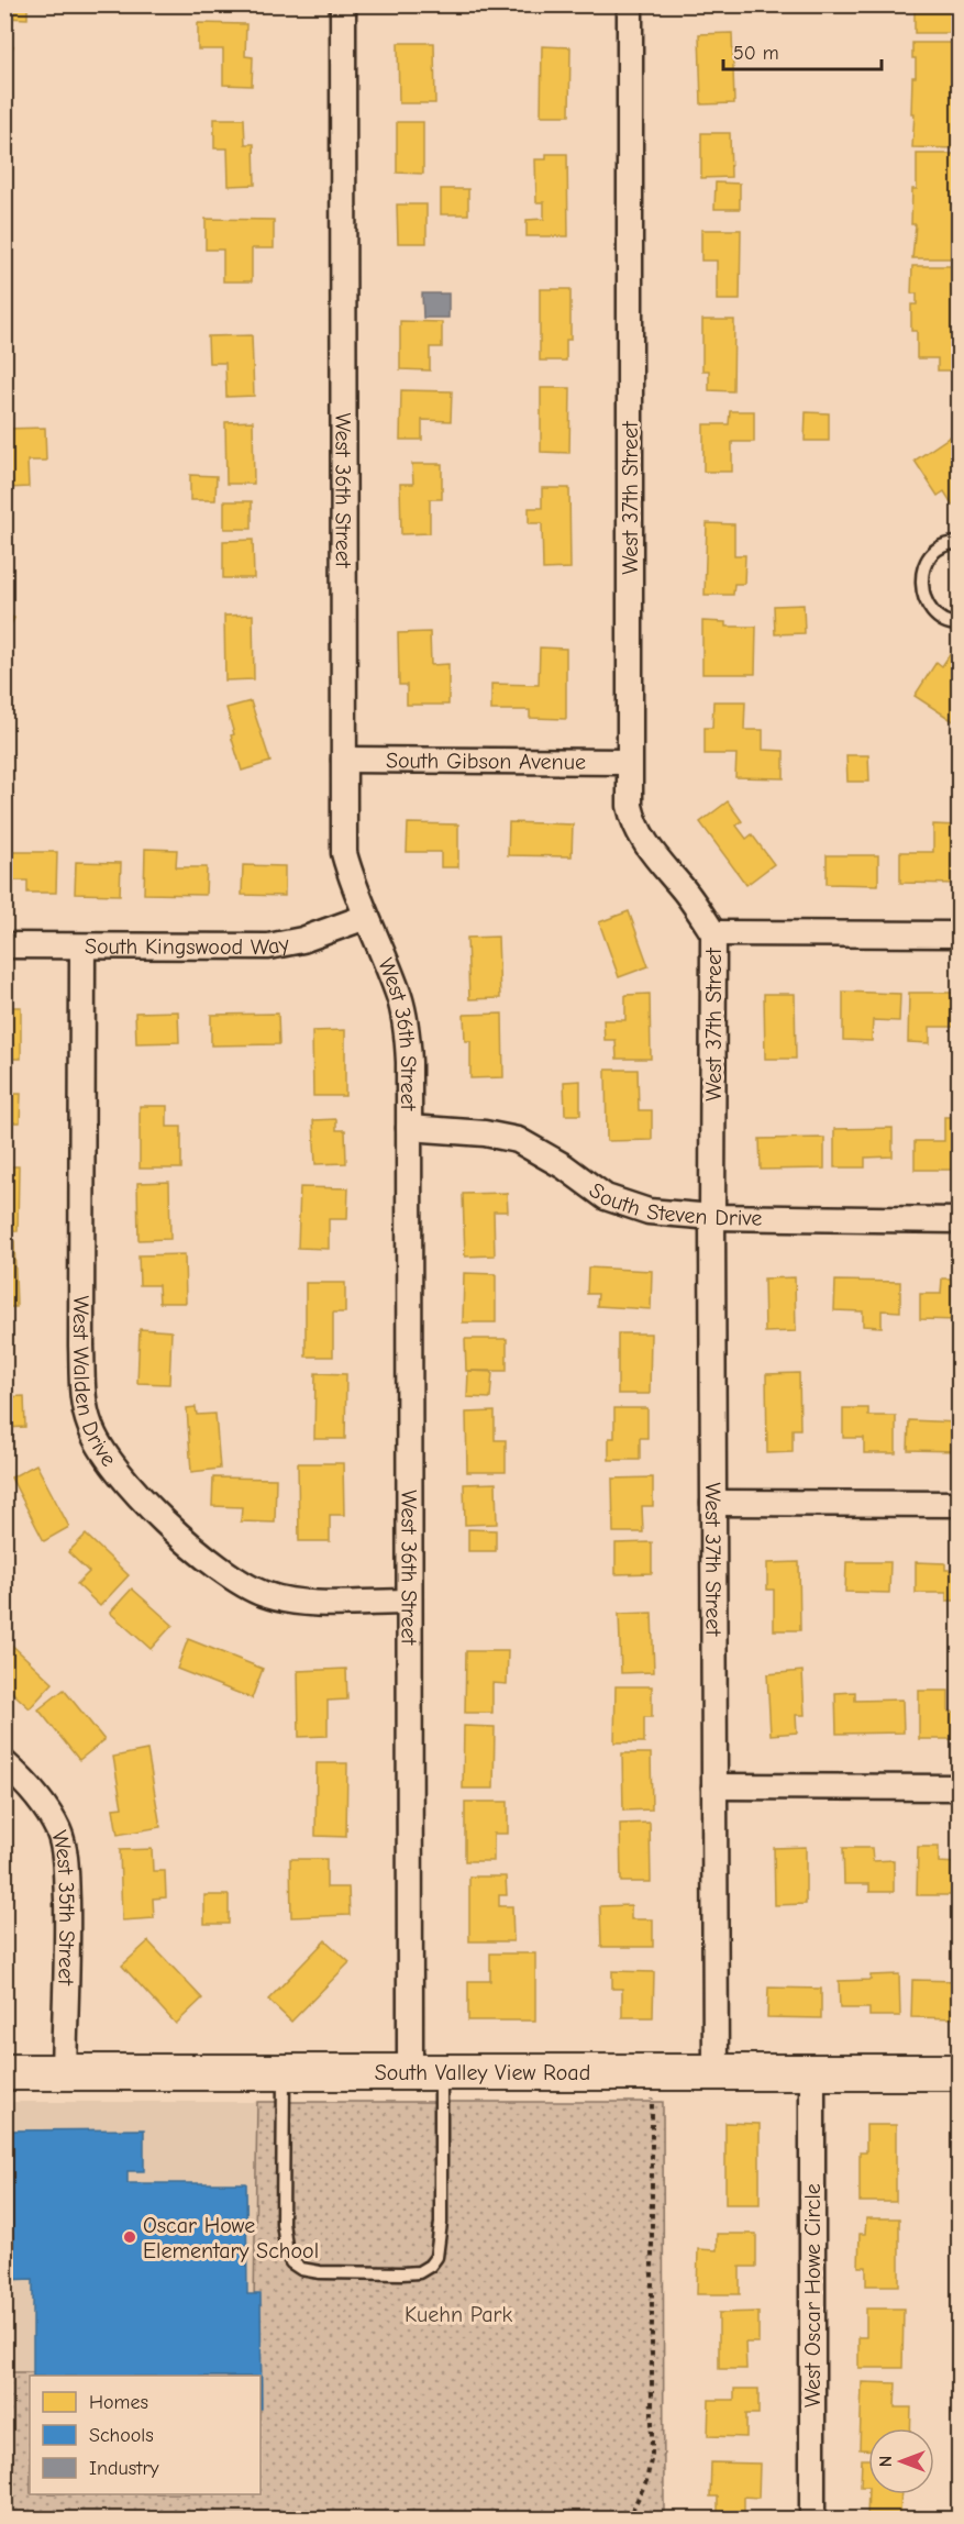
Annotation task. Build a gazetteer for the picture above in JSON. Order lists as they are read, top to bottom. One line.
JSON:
{"streets":{"street":["West 36th Street","West 37th Street","South Gibson Avenue","South Kingswood Way","South Steven Drive","West Walden Drive","West 35th Street","South Valley View Road","West Oscar Howe Circle"]},"crossings":[["West 36th Street","South Gibson Avenue"],["West 36th Street","South Kingswood Way"],["West 36th Street","South Steven Drive"],["West 36th Street","West Walden Drive"],["West 36th Street","South Valley View Road"],["West 37th Street","South Gibson Avenue"],["West 37th Street","South Steven Drive"],["West 37th Street","South Valley View Road"],["South Kingswood Way","West Walden Drive"],["West 35th Street","South Valley View Road"],["South Valley View Road","West Oscar Howe Circle"]],"parks":["Kuehn Park"],"places":["Oscar Howe Elementary School"],"legend":["Homes","Schools","Industry"],"scale_bar":"50 m","north":"left"}
